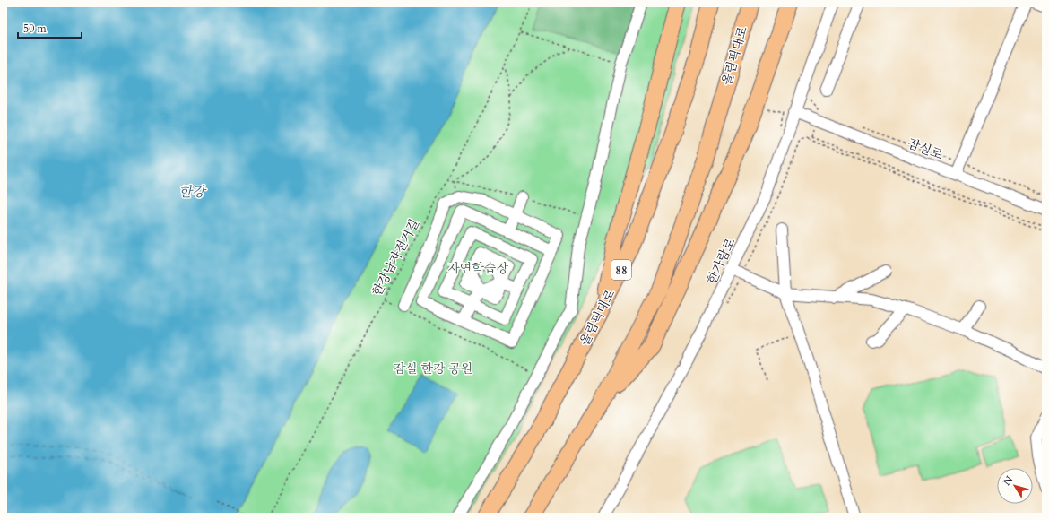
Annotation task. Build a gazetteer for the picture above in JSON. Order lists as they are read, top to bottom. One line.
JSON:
{"streets":{"highway":["올림픽대로","88"],"street":["잠실로","한가람로"],"path":["한강남자전거길"]},"crossings":[["잠실로","한가람로"]],"water":["한강"],"parks":["자연학습장","잠실 한강 공원"],"scale_bar":"50 m","north":"top left"}
